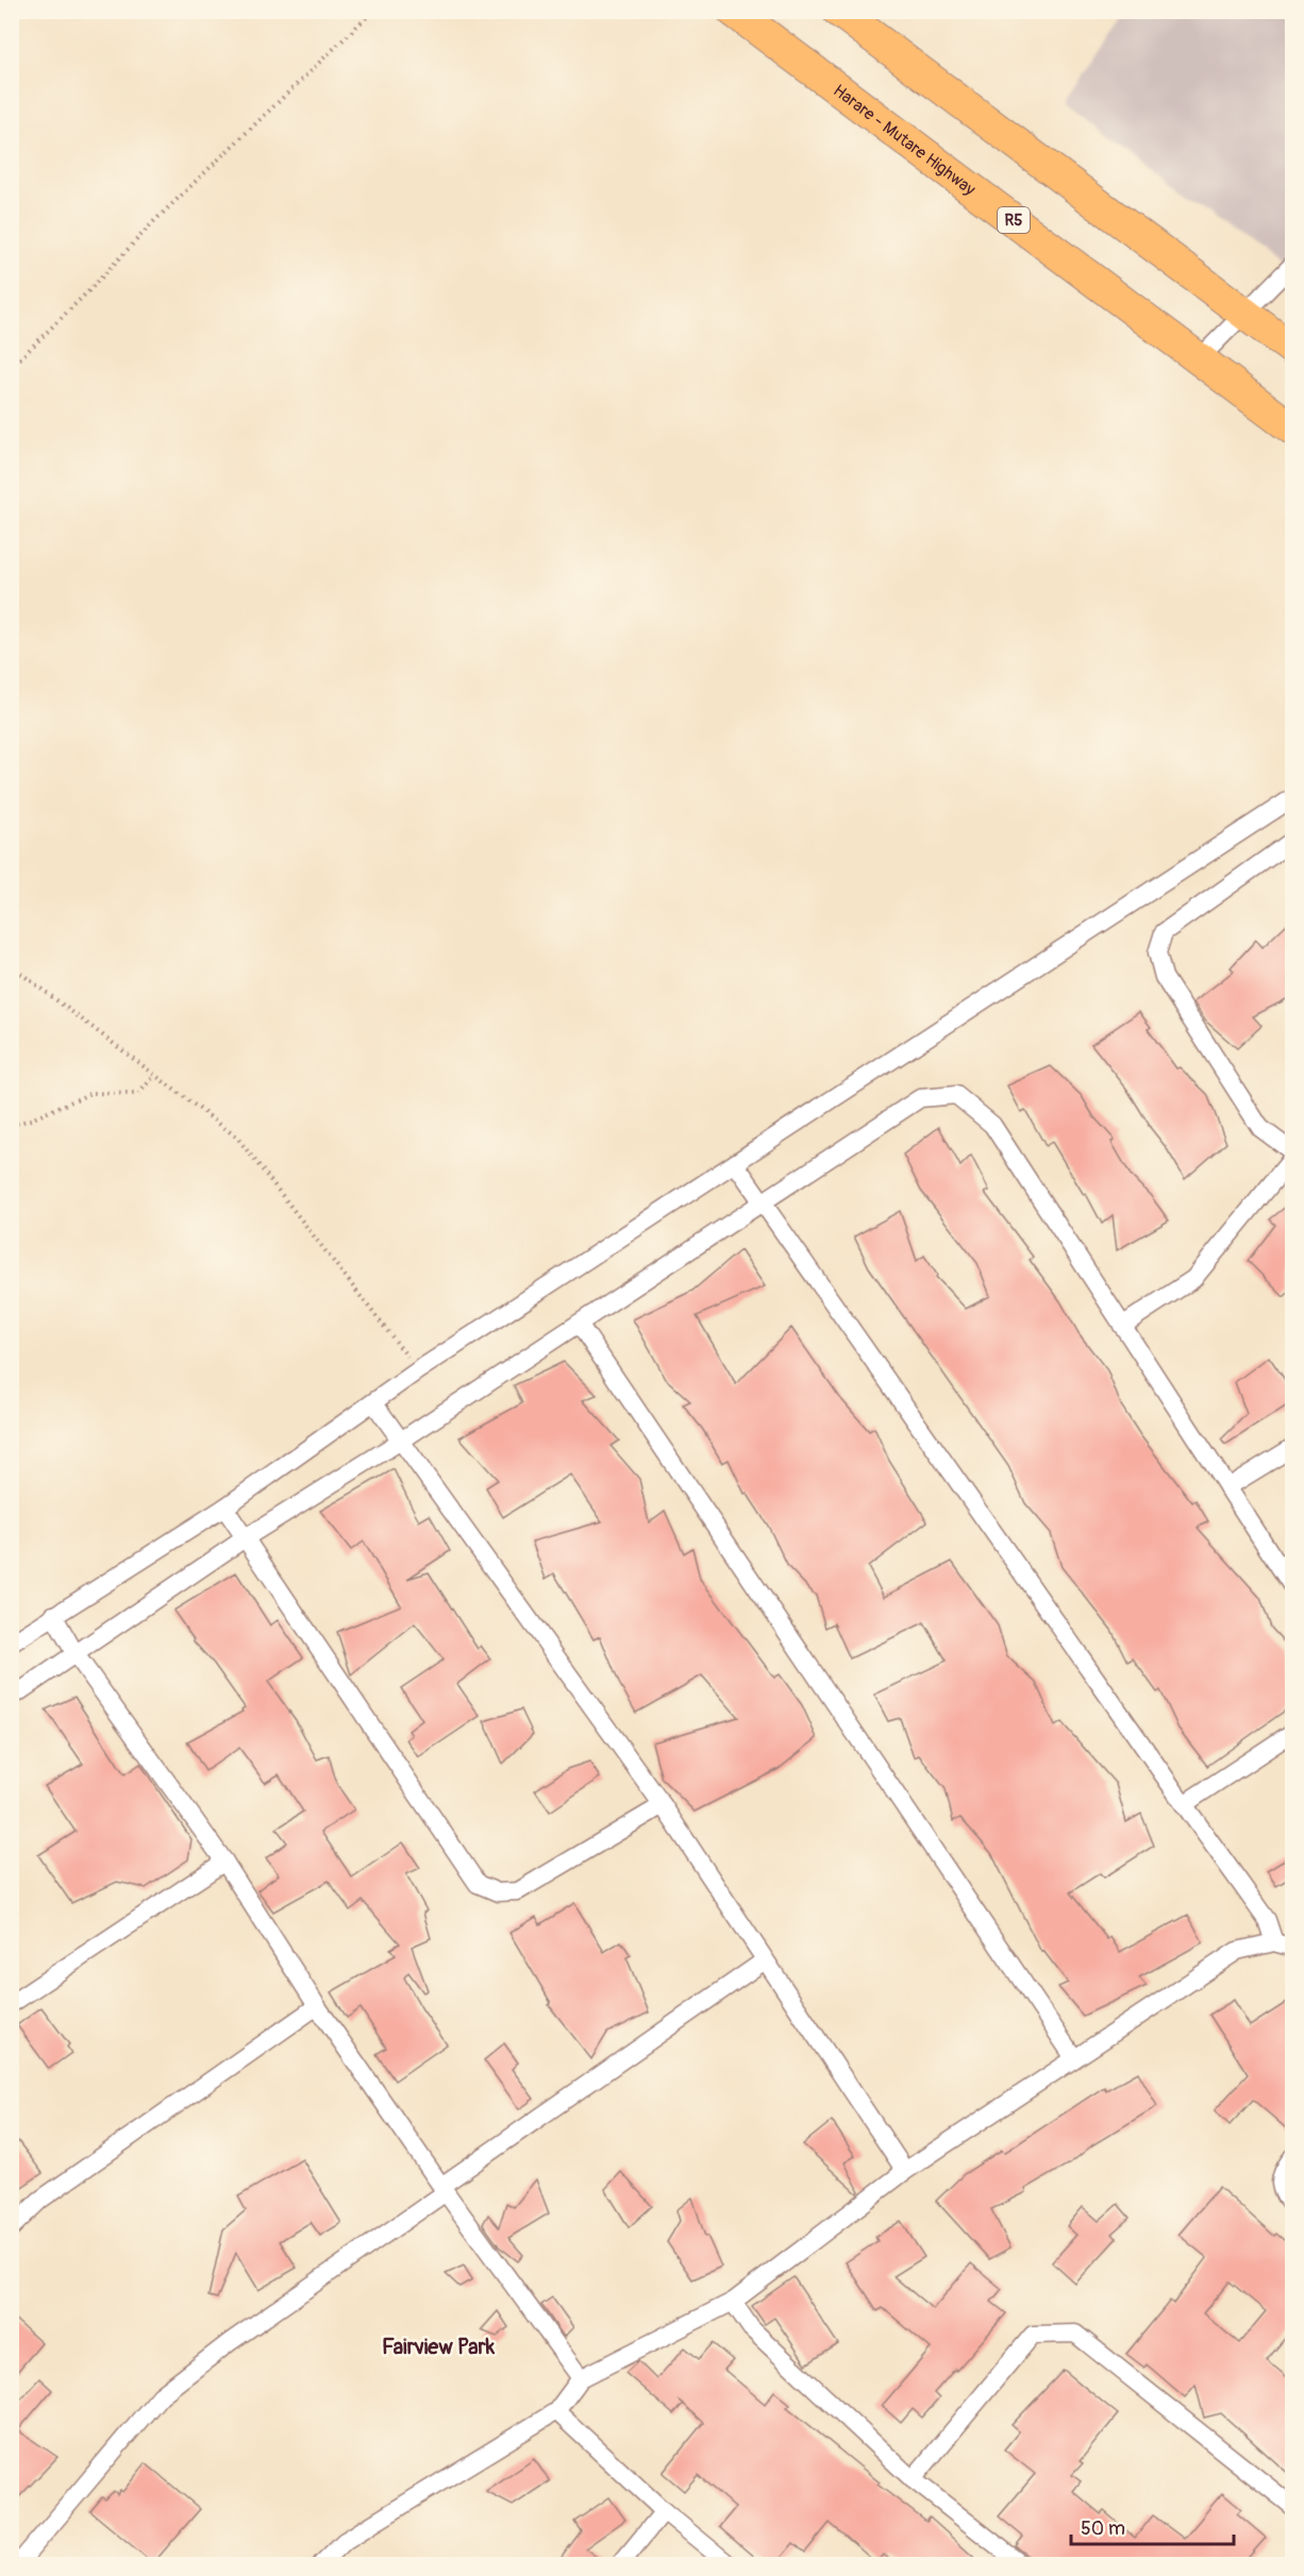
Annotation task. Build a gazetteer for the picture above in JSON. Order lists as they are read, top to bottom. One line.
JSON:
{"streets":{"highway":["Harare - Mutare Highway","R5"]},"districts":["Fairview Park"],"scale_bar":"50 m"}
